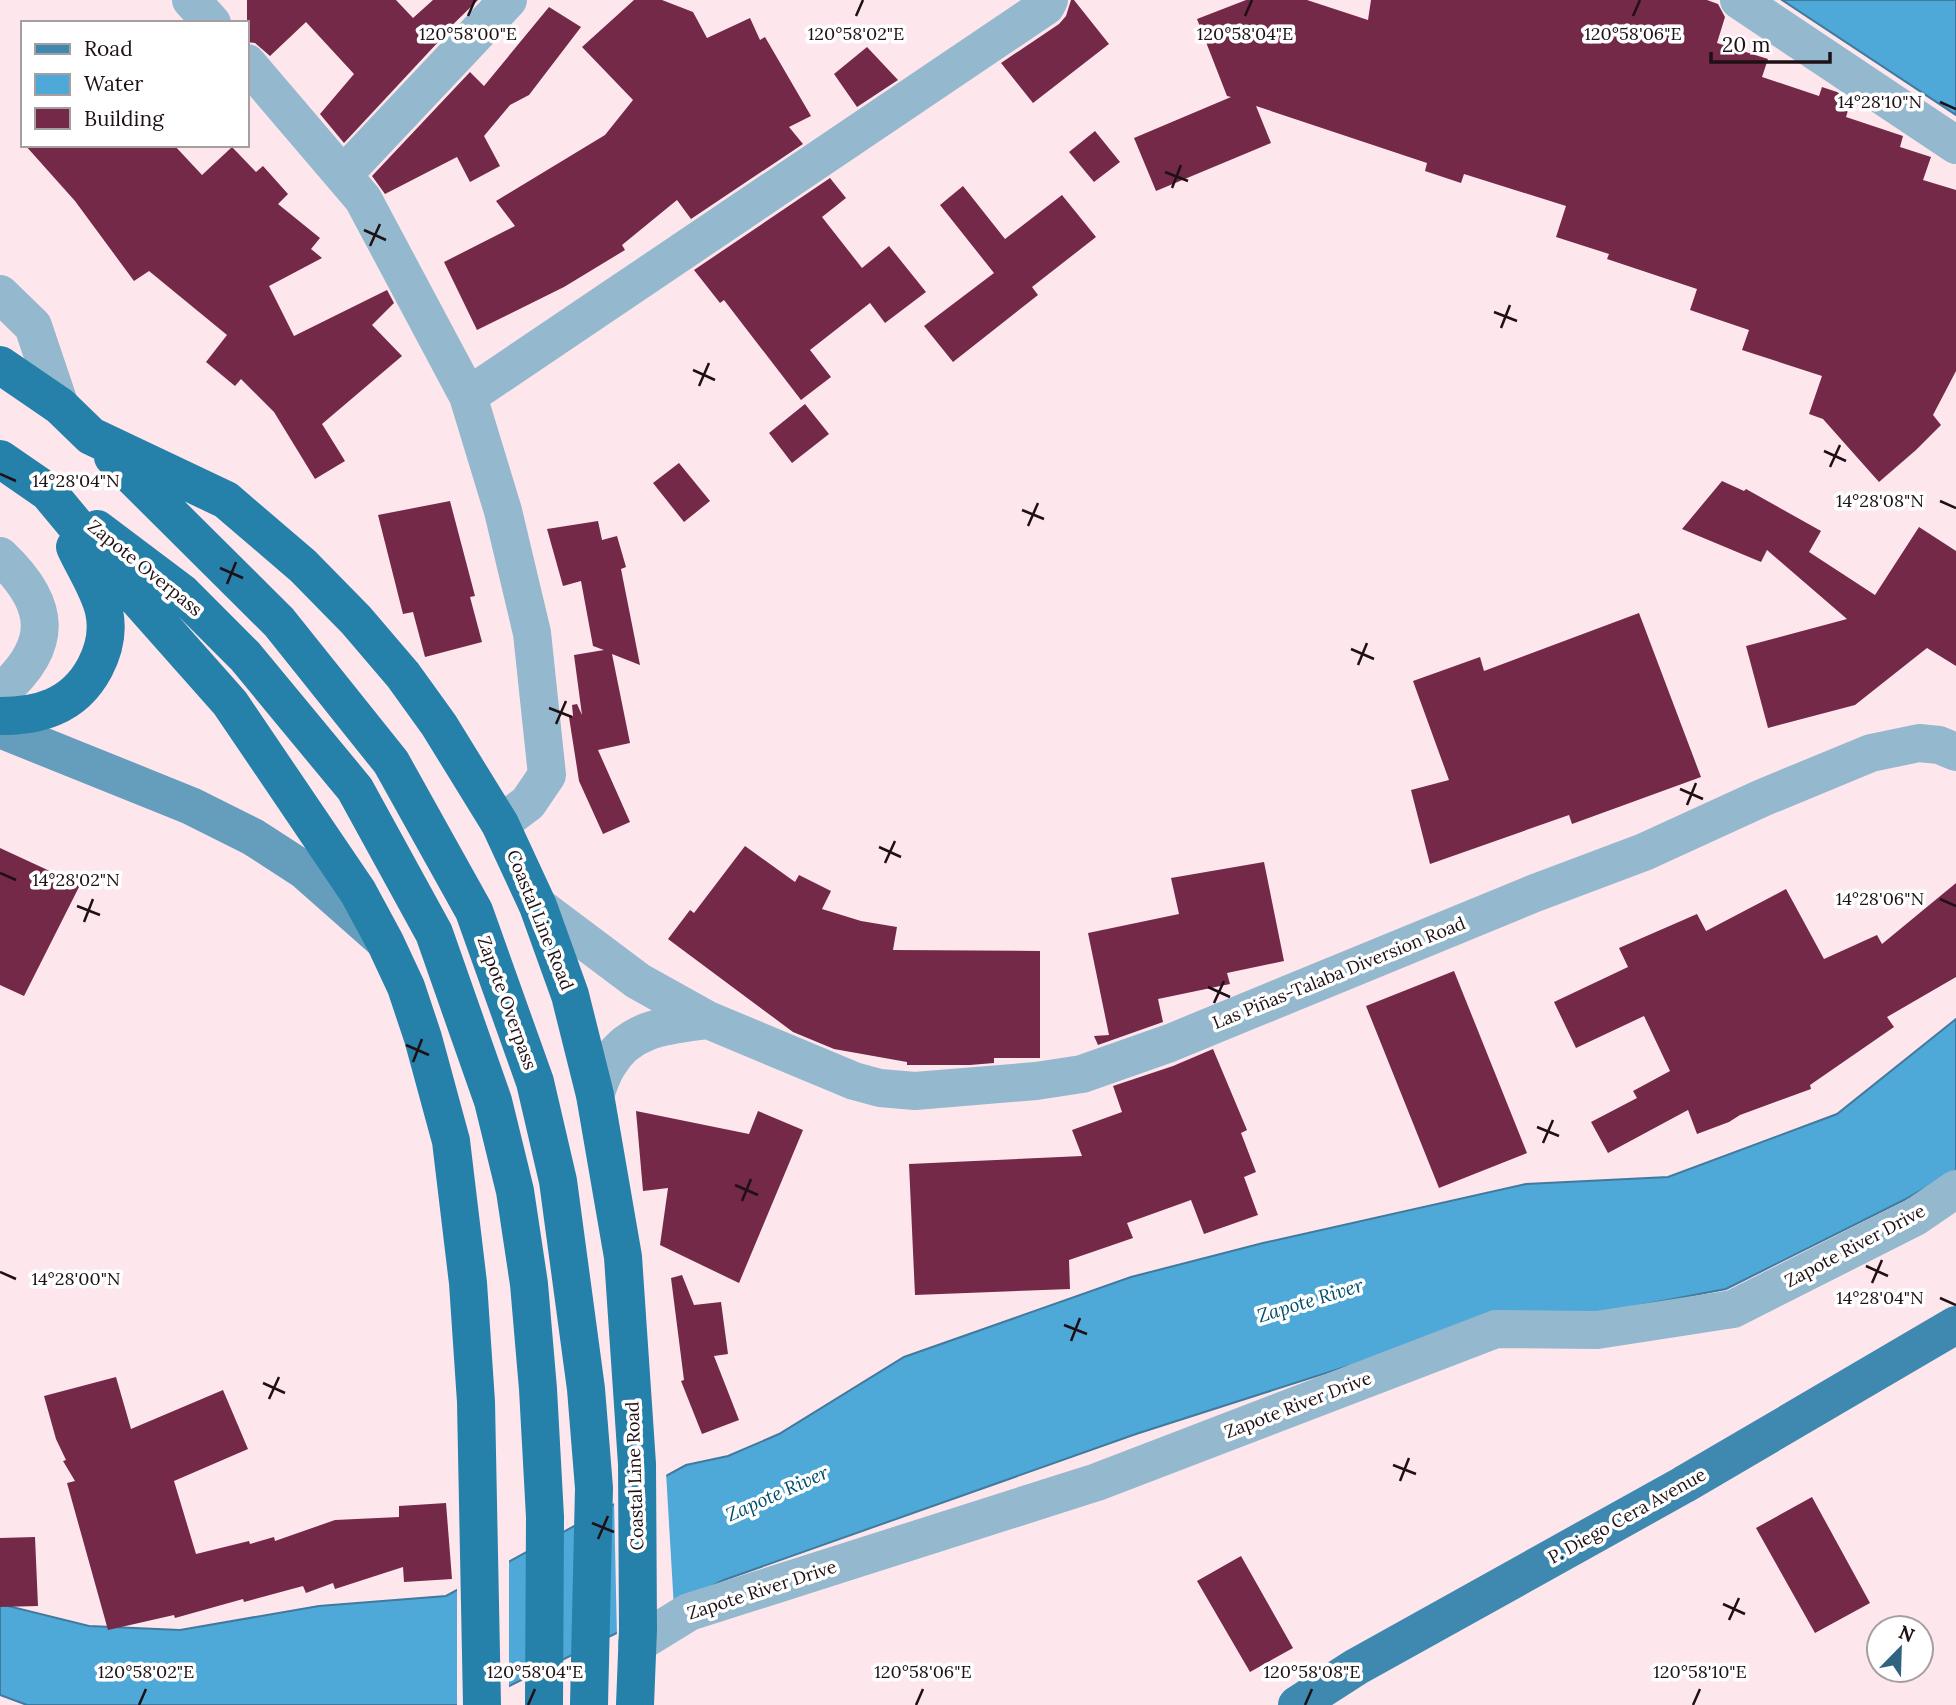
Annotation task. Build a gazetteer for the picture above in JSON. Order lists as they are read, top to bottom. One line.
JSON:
{"streets":{"highway":["Zapote Overpass","Coastal Line Road"],"main road":["P. Diego Cera Avenue"],"street":["Las Piñas-Talaba Diversion Road","Zapote River Drive"]},"crossings":[["Zapote Overpass","Coastal Line Road"],["Coastal Line Road","Las Piñas-Talaba Diversion Road"],["Coastal Line Road","Zapote River Drive"]],"water":["Zapote River"],"legend":["Road","Water","Building"],"scale_bar":"20 m","north":"top right","coordinates":["120°58'00\"E","120°58'02\"E","120°58'04\"E","120°58'06\"E","14°28'10\"N","14°28'04\"N","14°28'08\"N","14°28'02\"N","14°28'06\"N","14°28'00\"N","120°58'08\"E","120°58'10\"E"]}
